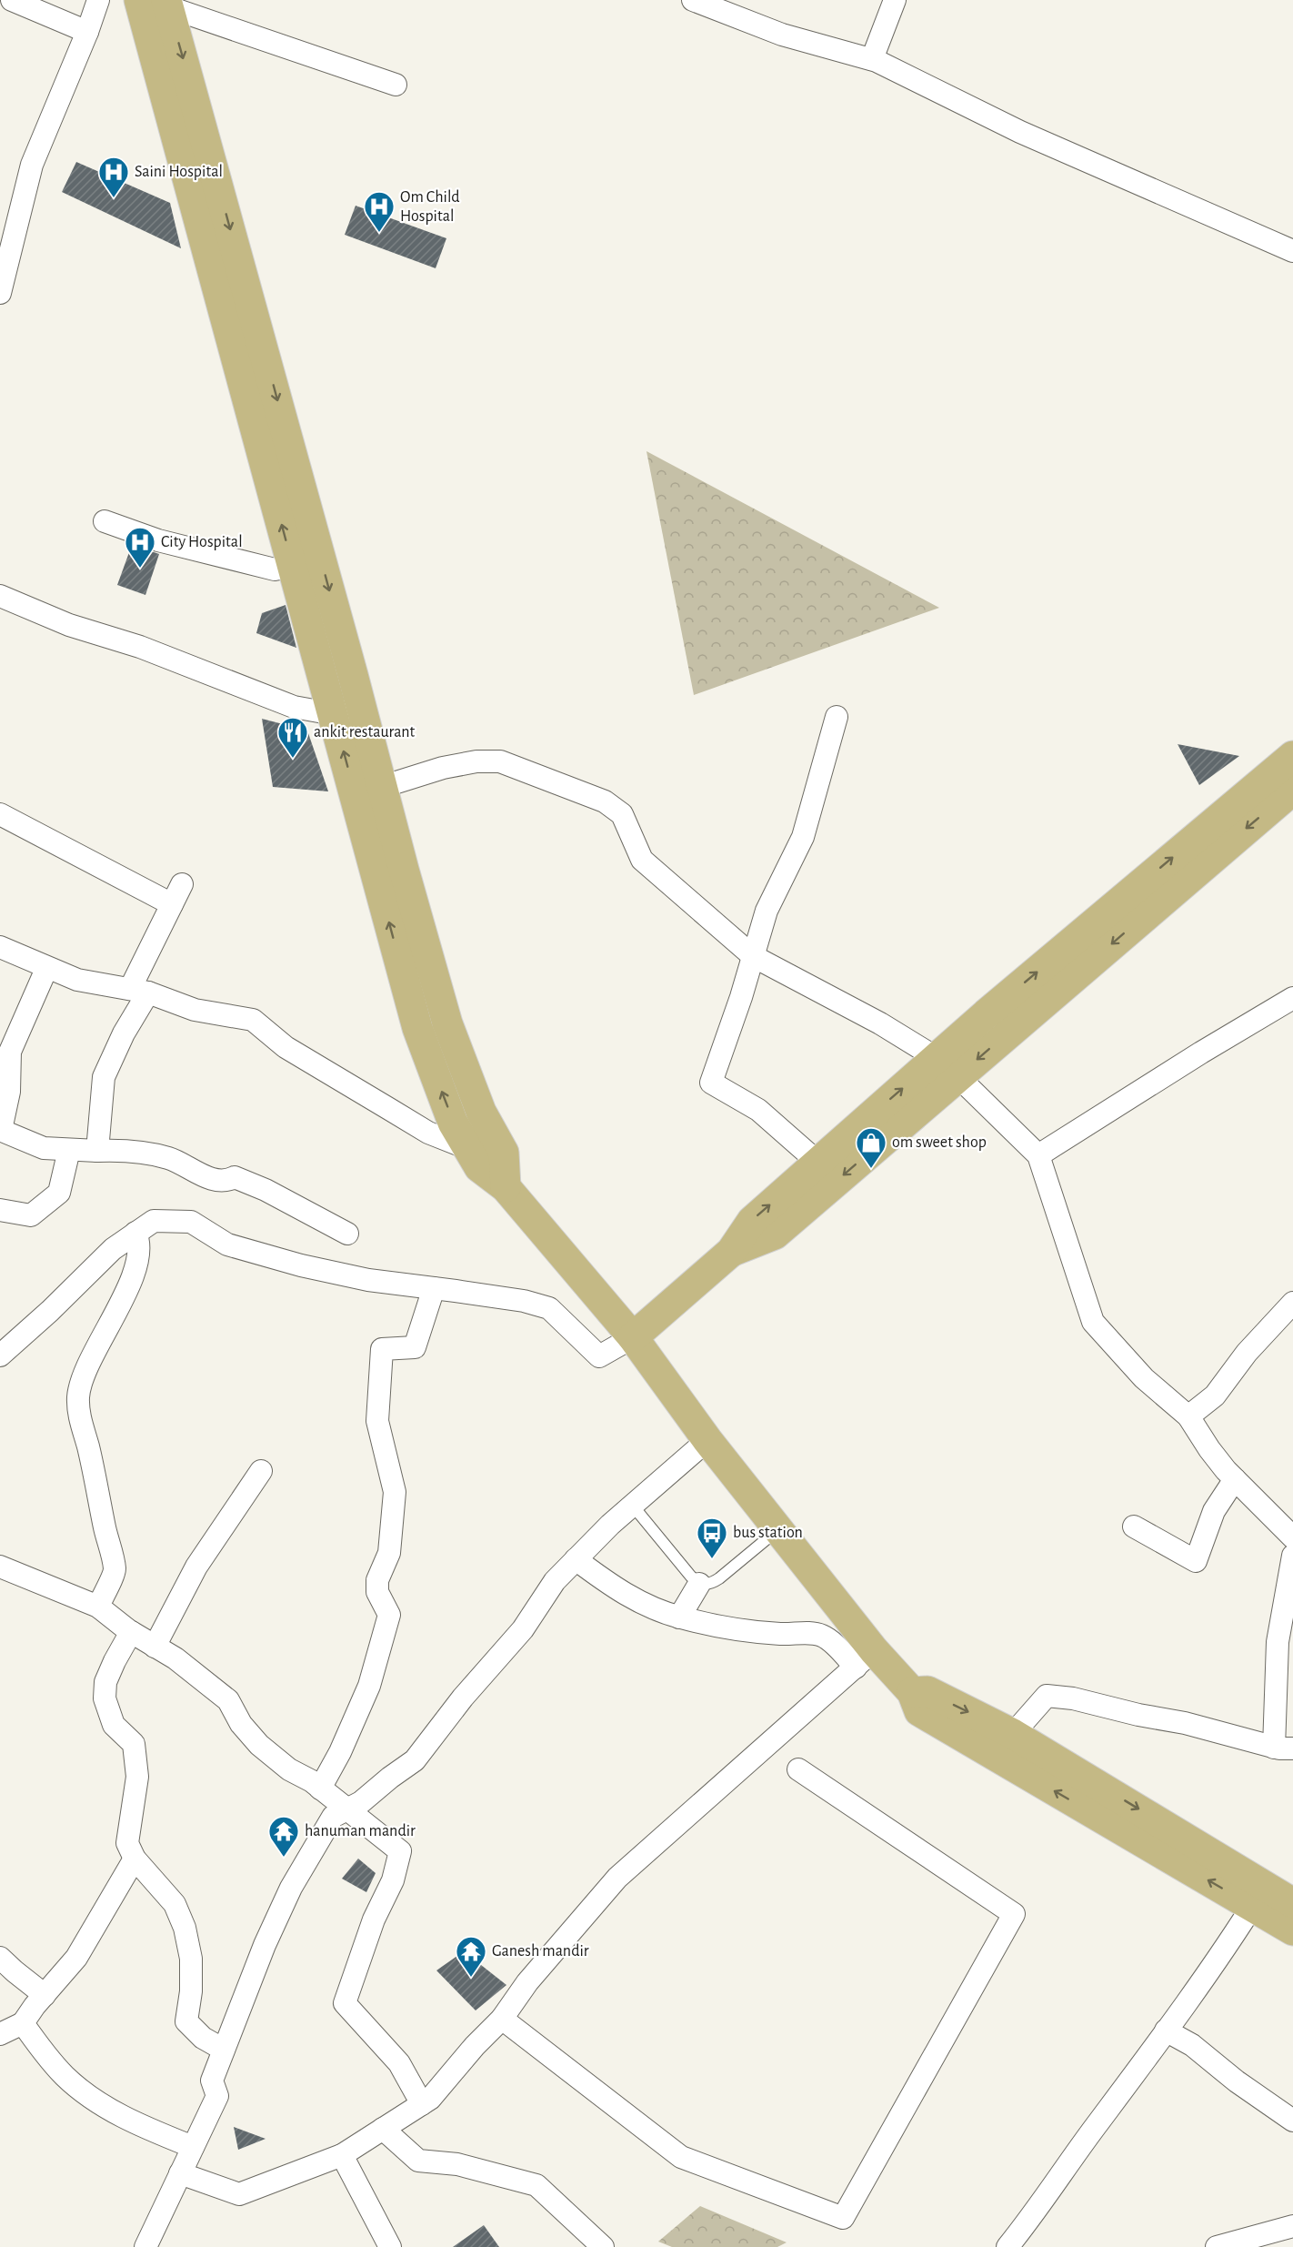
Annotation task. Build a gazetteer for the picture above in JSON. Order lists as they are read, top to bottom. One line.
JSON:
{"places":{"hospital":["Saini Hospital","Om Child Hospital","City Hospital"],"restaurant":["ankit restaurant"],"shop":["om sweet shop"],"bus stop":["bus station"],"temple":["hanuman mandir","Ganesh mandir"]}}
